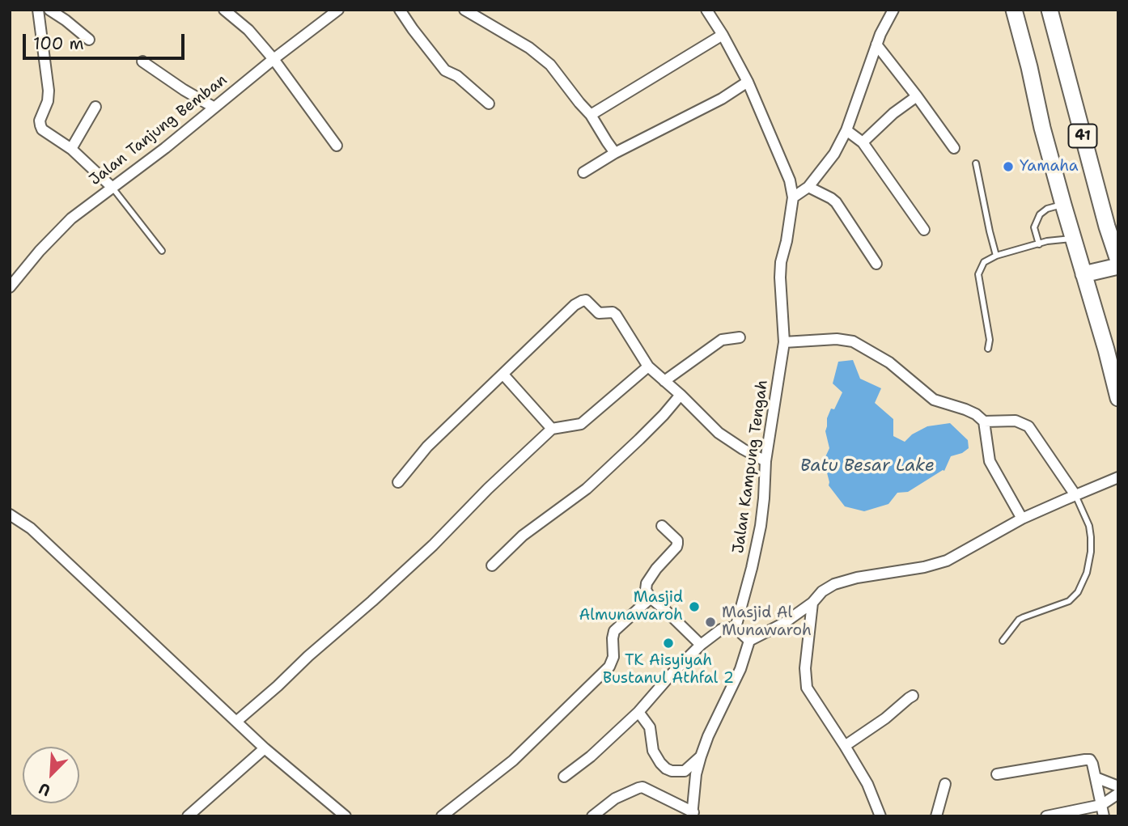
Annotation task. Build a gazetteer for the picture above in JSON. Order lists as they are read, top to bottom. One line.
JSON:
{"streets":{"highway":["41"],"street":["Jalan Tanjung Bemban","Jalan Kampung Tengah"]},"water":["Batu Besar Lake"],"places":["Yamaha","Masjid Almunawaroh","Masjid Al Munawaroh","TK Aisyiyah Bustanul Athfal 2"],"scale_bar":"100 m","north":"bottom left"}
